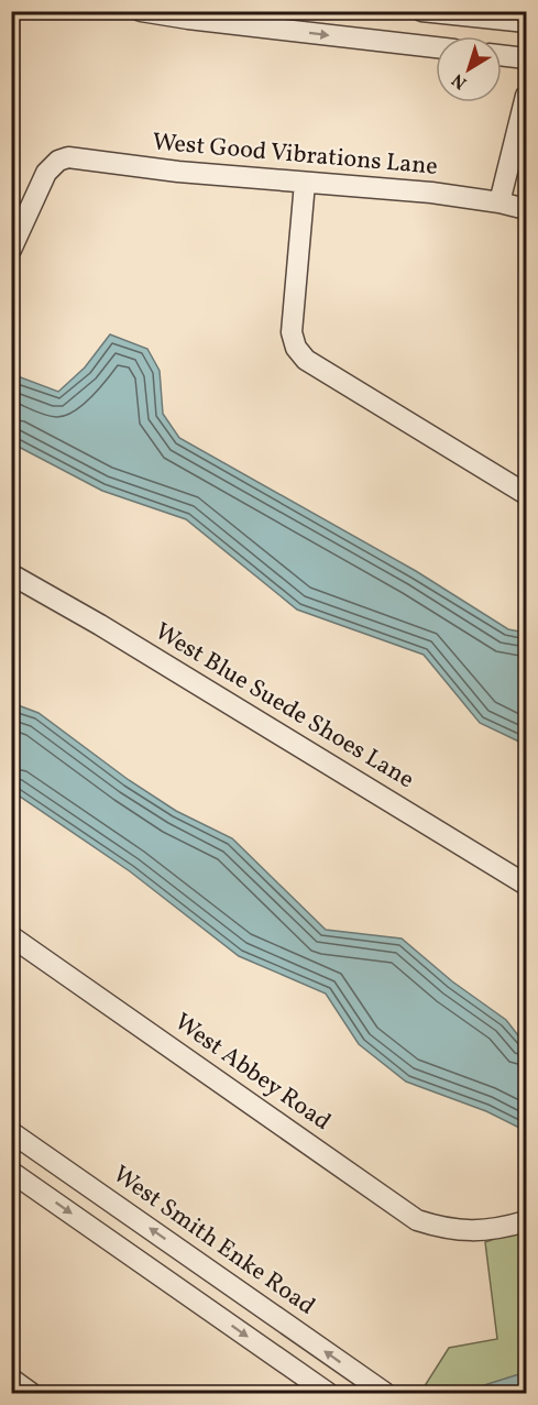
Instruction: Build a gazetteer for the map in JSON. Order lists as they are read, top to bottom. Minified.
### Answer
{"streets":{"street":["West Good Vibrations Lane","West Blue Suede Shoes Lane","West Abbey Road","West Smith Enke Road"]},"north":"bottom left"}
